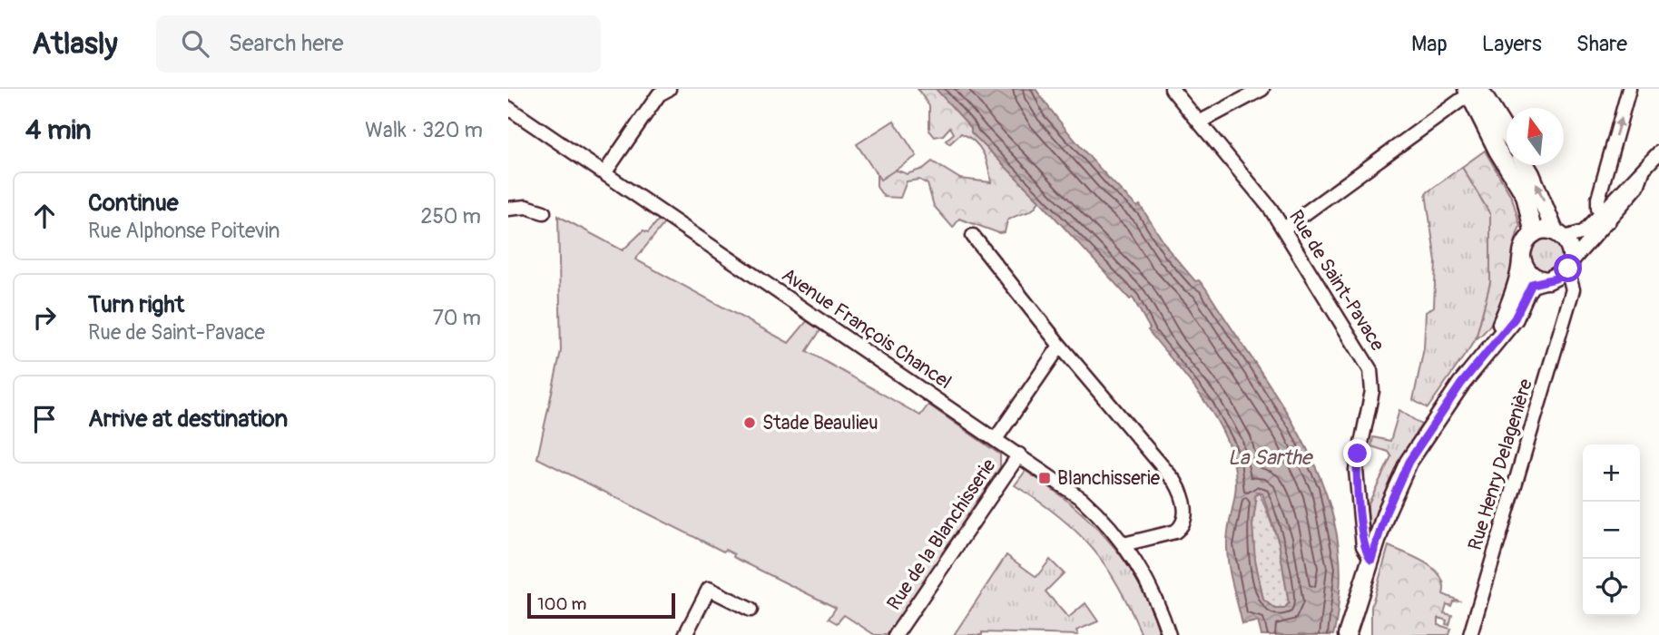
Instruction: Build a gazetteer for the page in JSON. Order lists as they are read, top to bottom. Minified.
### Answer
{"streets":{"street":["Rue de Saint-Pavace","Avenue François Chancel","Rue Henry Delagenière","Rue de la Blanchisserie"]},"crossings":[["Avenue François Chancel","Rue de la Blanchisserie"]],"water":["La Sarthe"],"places":{"other":["Stade Beaulieu"],"transit":["Blanchisserie"]},"scale_bar":"100 m","north":"top","page":{"header":"Atlasly","search":"Search here","nav":["Map","Layers","Share"],"heading":["4 min","Walk · 320 m"],"list":[["Continue","Rue Alphonse Poitevin","250 m"],["Turn right","Rue de Saint-Pavace","70 m"],"Arrive at destination"],"map_buttons":["+","−"],"scale":"100 m"}}
